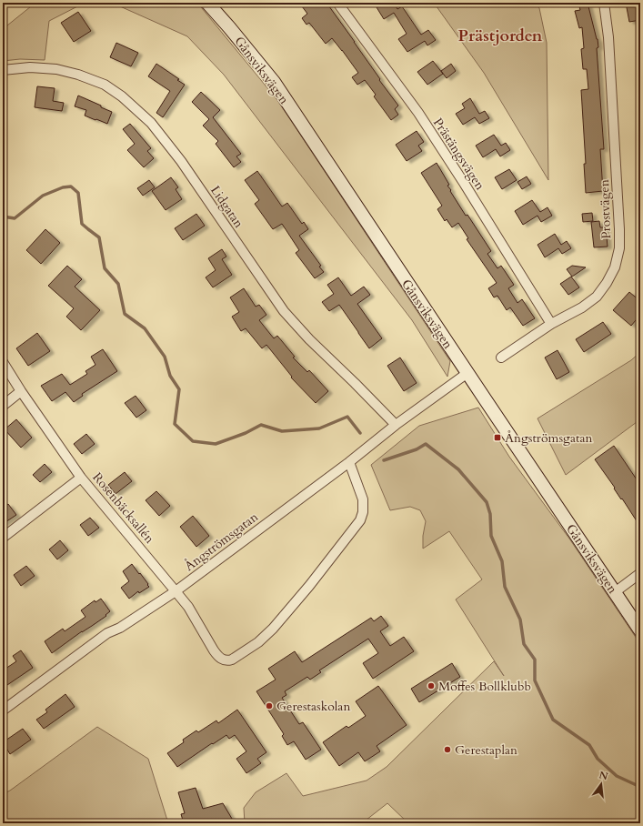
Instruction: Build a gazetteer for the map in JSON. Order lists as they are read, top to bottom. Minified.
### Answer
{"streets":{"main road":["Gånsviksvägen"],"street":["Prästängsvägen","Lidgatan","Prostvägen","Rosenbäcksallén","Ångströmsgatan"]},"crossings":[["Gånsviksvägen","Ångströmsgatan"],["Prästängsvägen","Prostvägen"],["Lidgatan","Ångströmsgatan"],["Rosenbäcksallén","Ångströmsgatan"]],"districts":["Prästjorden"],"places":{"transit":["Ångströmsgatan"],"other":["Moffes Bollklubb","Gerestaskolan","Gerestaplan"]},"north":"top"}
